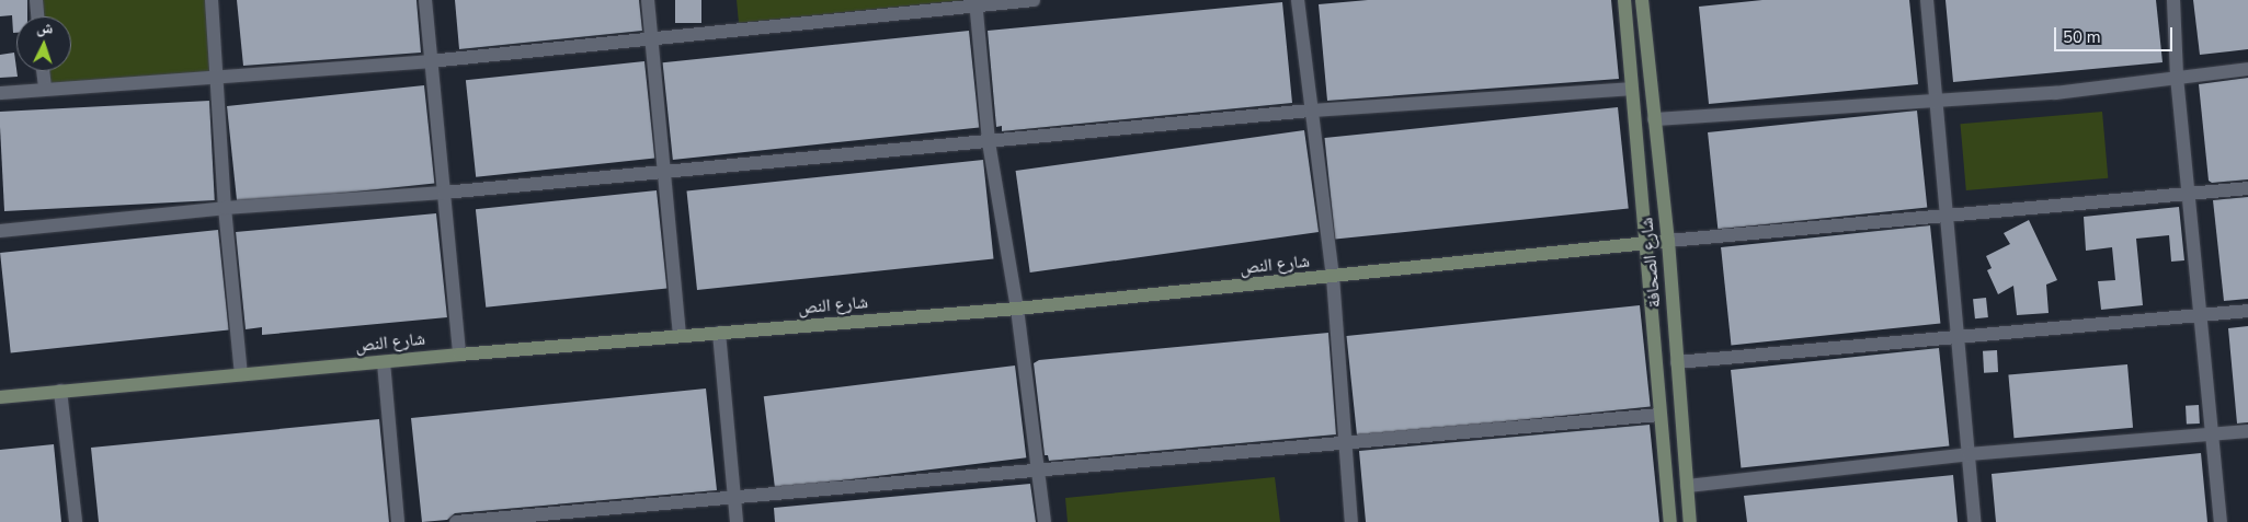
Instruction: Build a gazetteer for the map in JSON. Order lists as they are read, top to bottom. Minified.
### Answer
{"streets":{"street":["شارع الصحافة","شارع النص"]},"crossings":[["شارع الصحافة","شارع النص"]],"scale_bar":"50 m","north":"top"}
